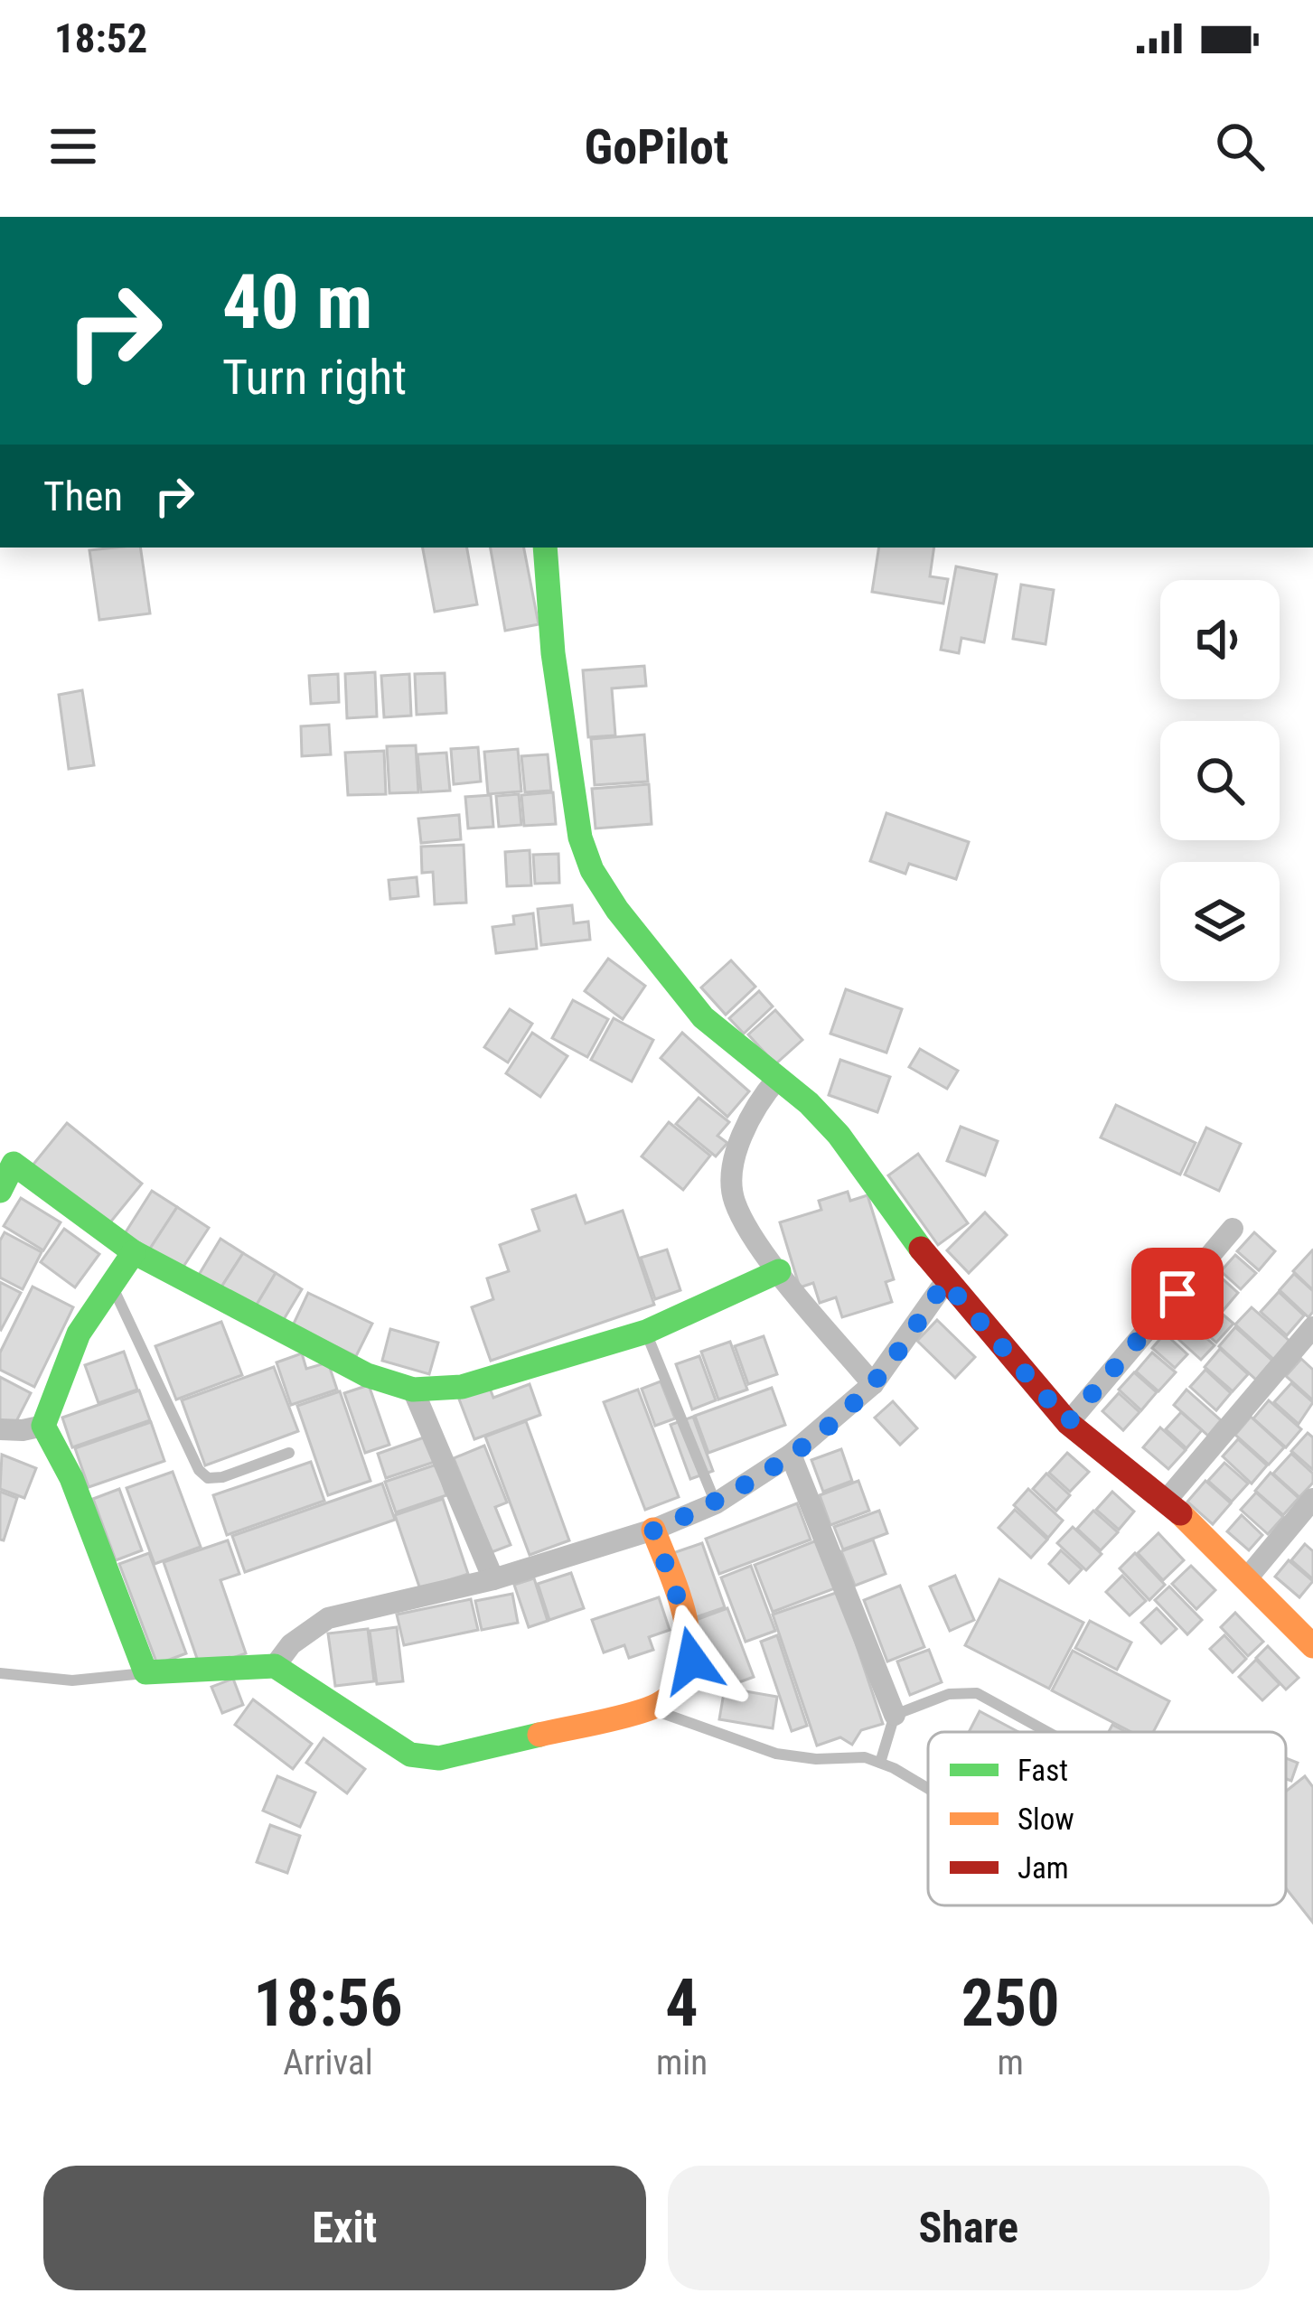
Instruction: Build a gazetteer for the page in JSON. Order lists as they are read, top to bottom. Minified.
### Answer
{"legend":["Fast","Slow","Jam"],"page":{"status":"18:52","header":"GoPilot","turn":["40 m","Turn right"],"then":"Then","eta":["18:56","Arrival","4","min","250","m"],"buttons":["Exit","Share"]}}
